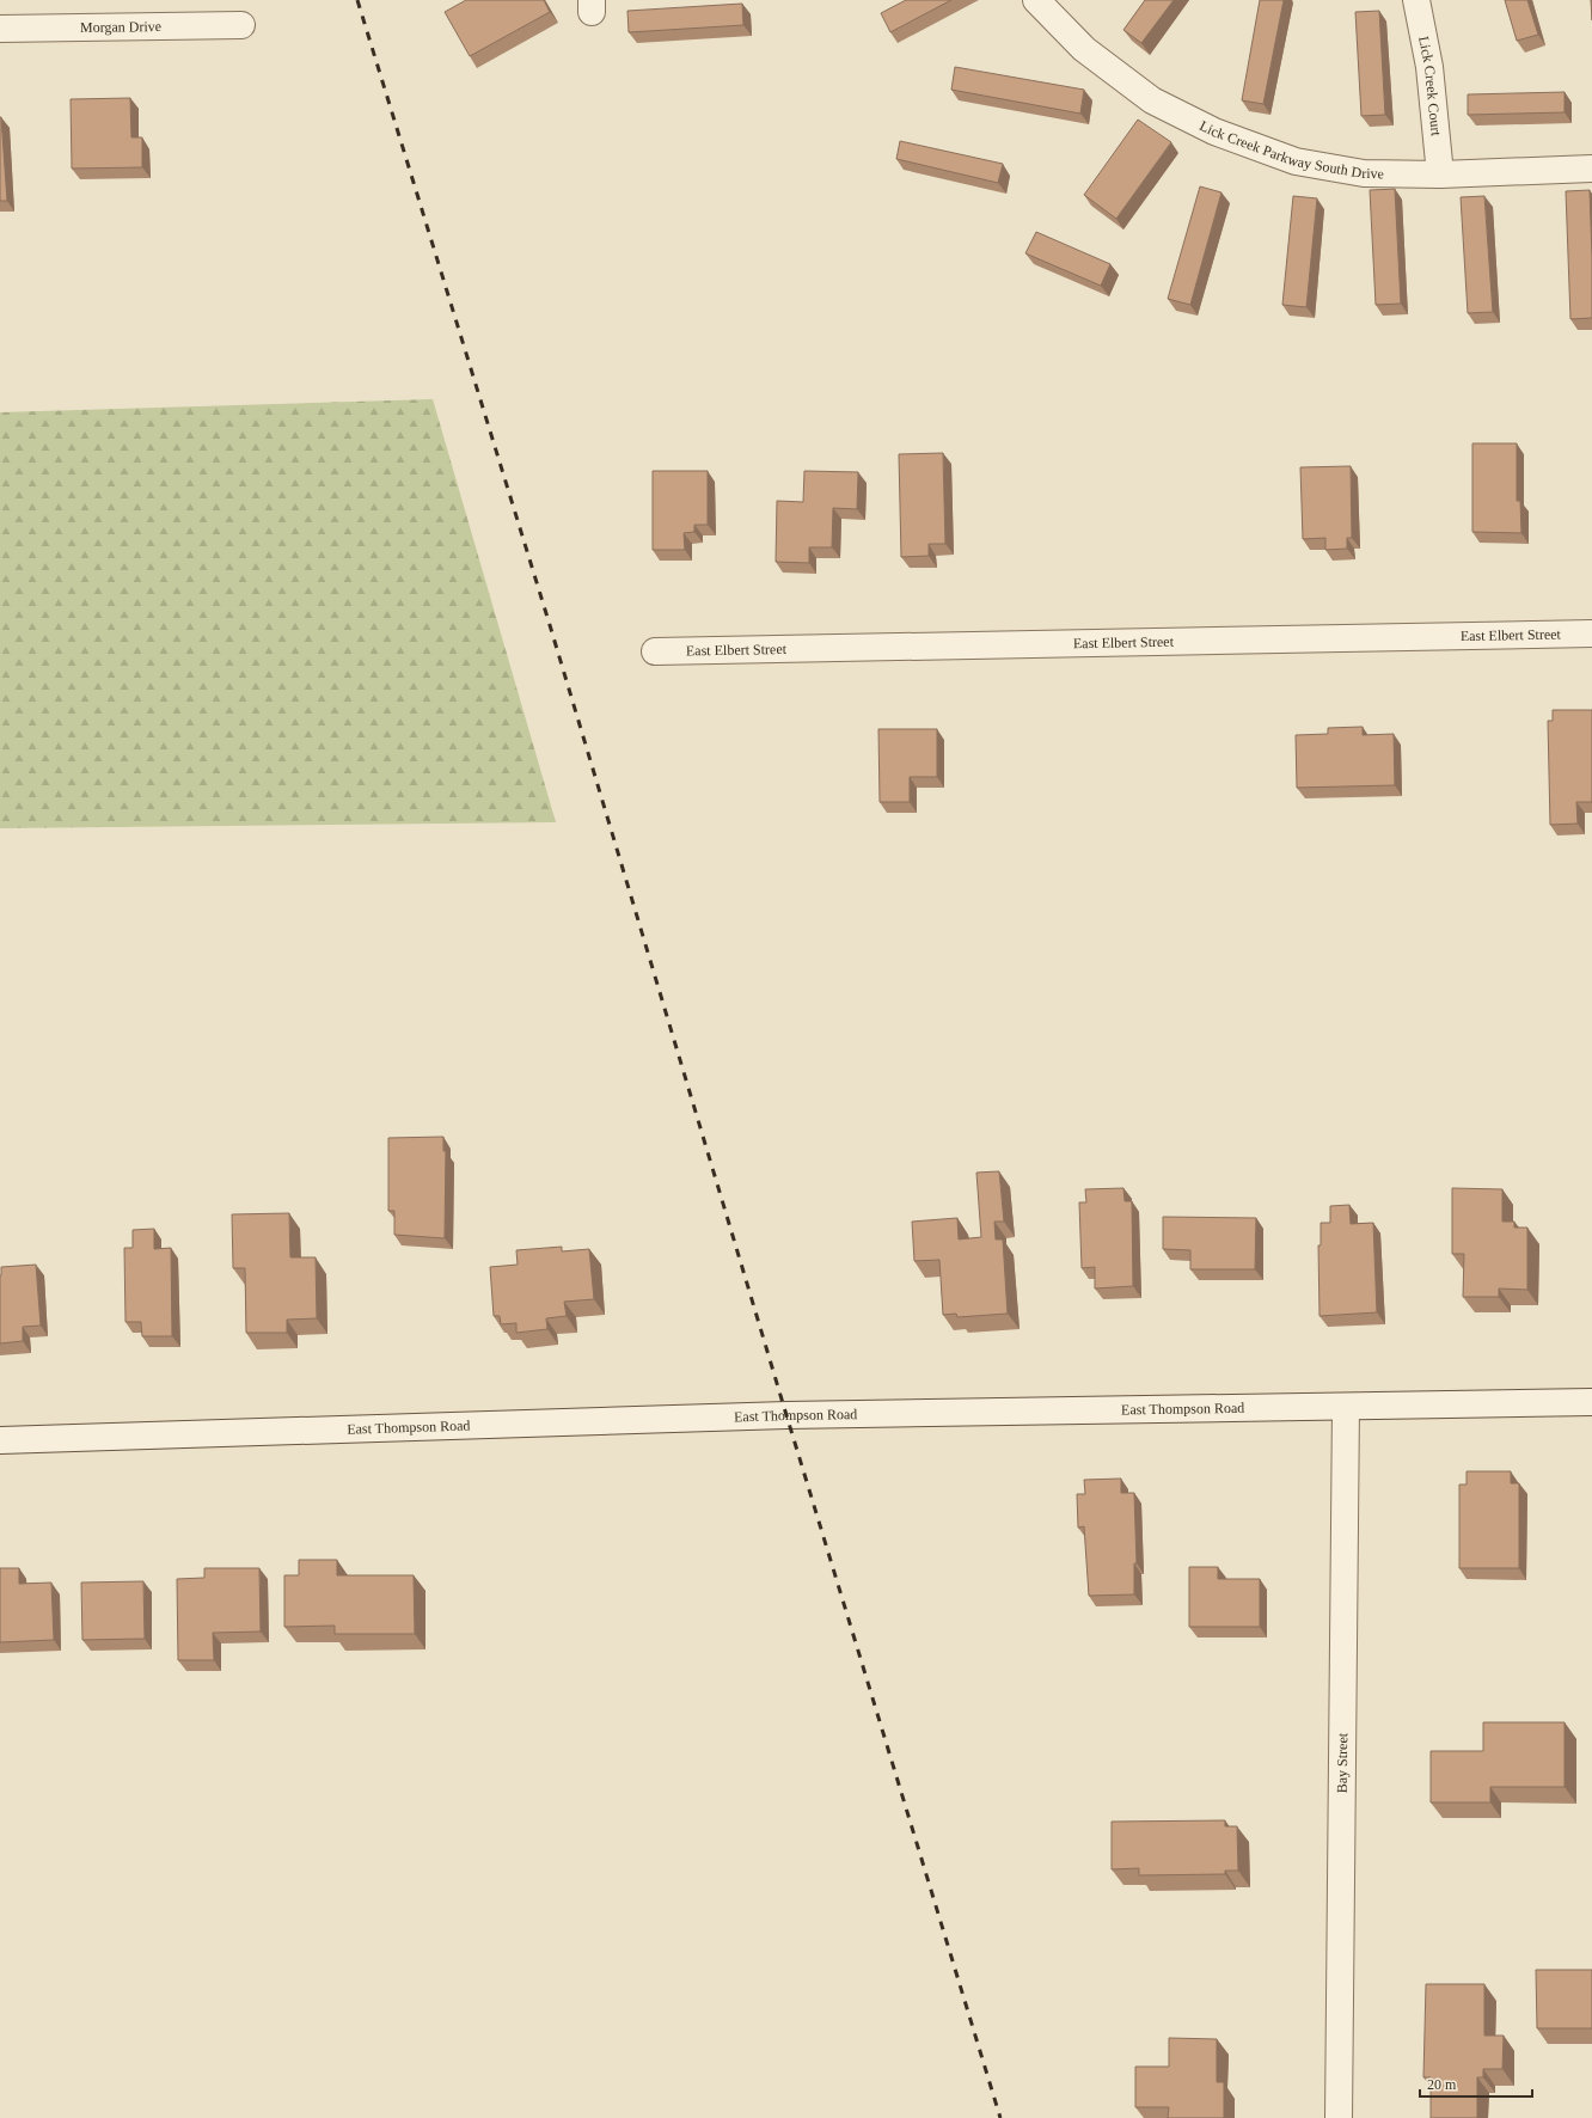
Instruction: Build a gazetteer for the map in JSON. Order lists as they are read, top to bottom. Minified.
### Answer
{"streets":{"street":["Morgan Drive","Lick Creek Court","Lick Creek Parkway South Drive","East Elbert Street","East Thompson Road","Bay Street"]},"crossings":[["Lick Creek Court","Lick Creek Parkway South Drive"],["East Thompson Road","Bay Street"]],"scale_bar":"20 m"}
